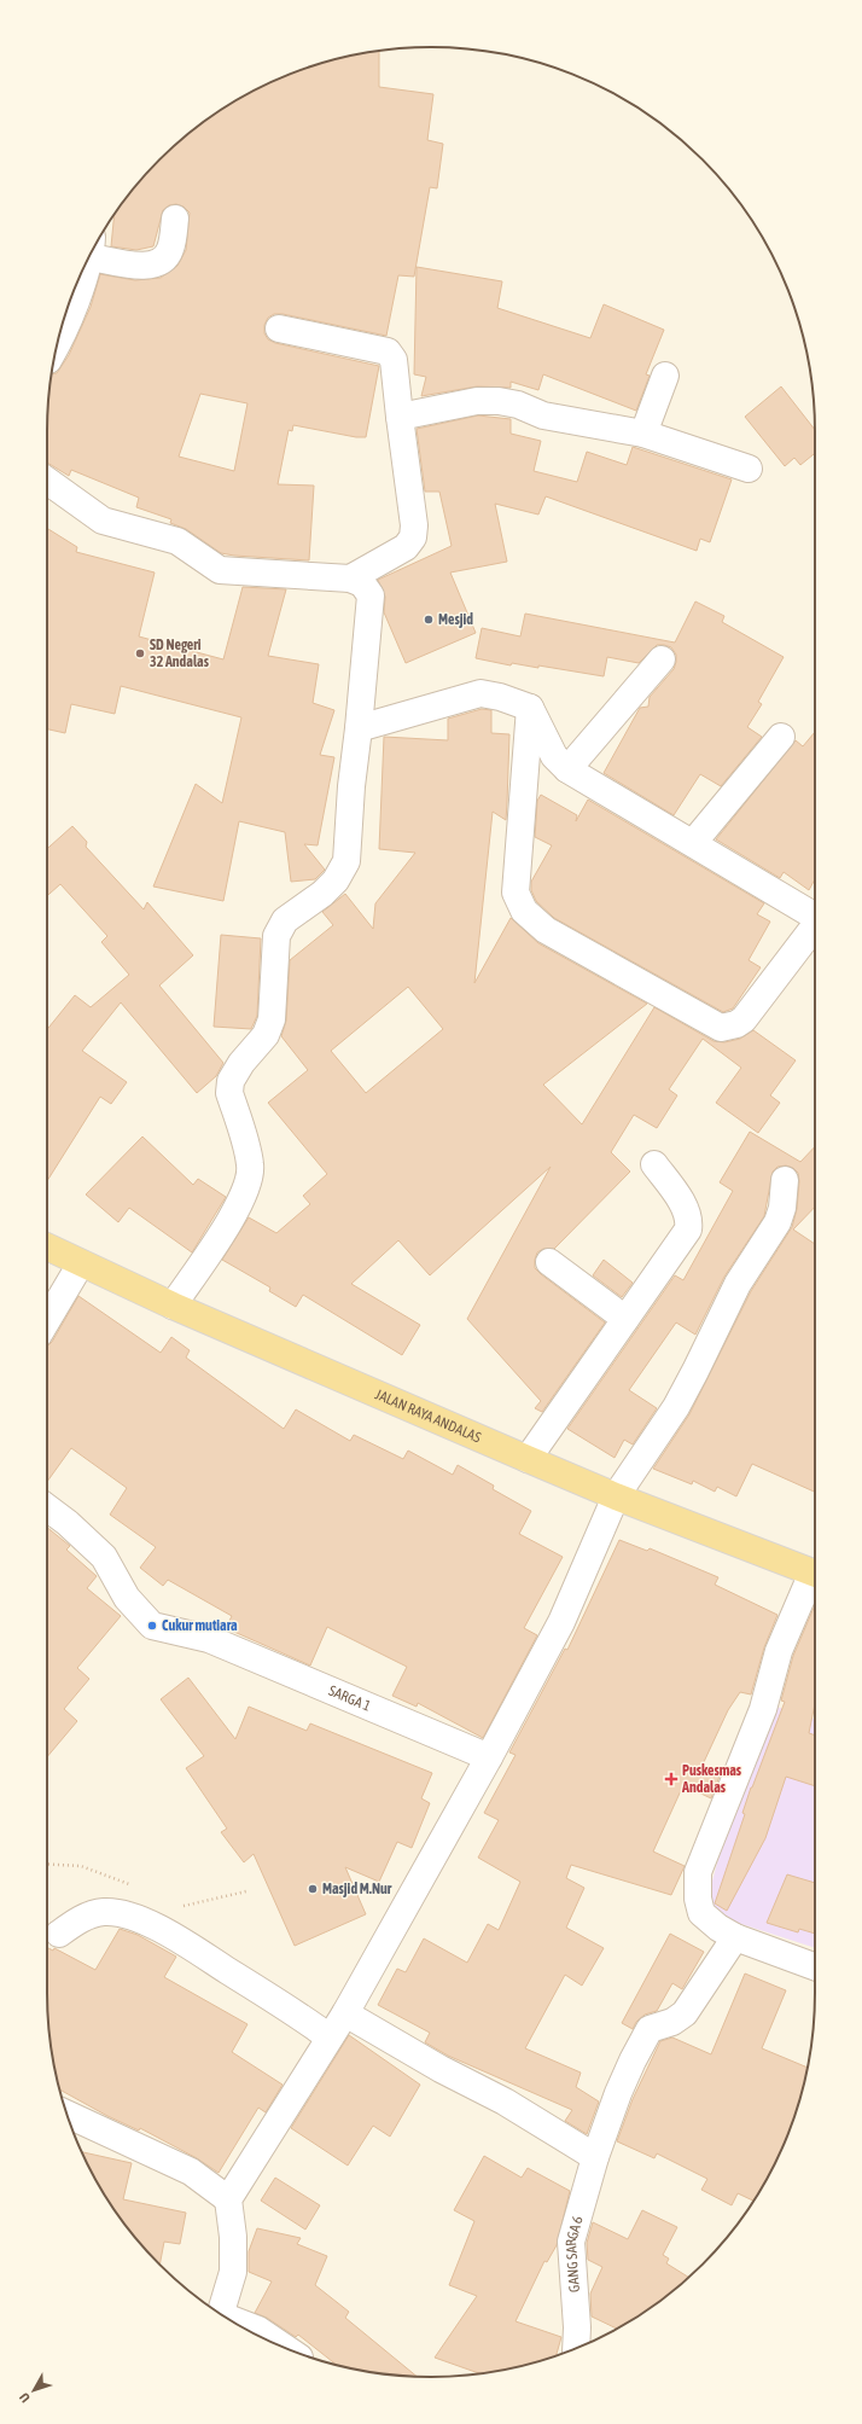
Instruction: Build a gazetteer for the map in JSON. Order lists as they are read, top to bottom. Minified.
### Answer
{"streets":{"main road":["JALAN RAYA ANDALAS"],"street":["SARGA 1","GANG SARGA 6"]},"places":{"other":["Mesjid","SD Negeri 32 Andalas","Cukur mutiara","Masjid M.Nur"],"health":["Puskesmas Andalas"]},"north":"bottom left"}
